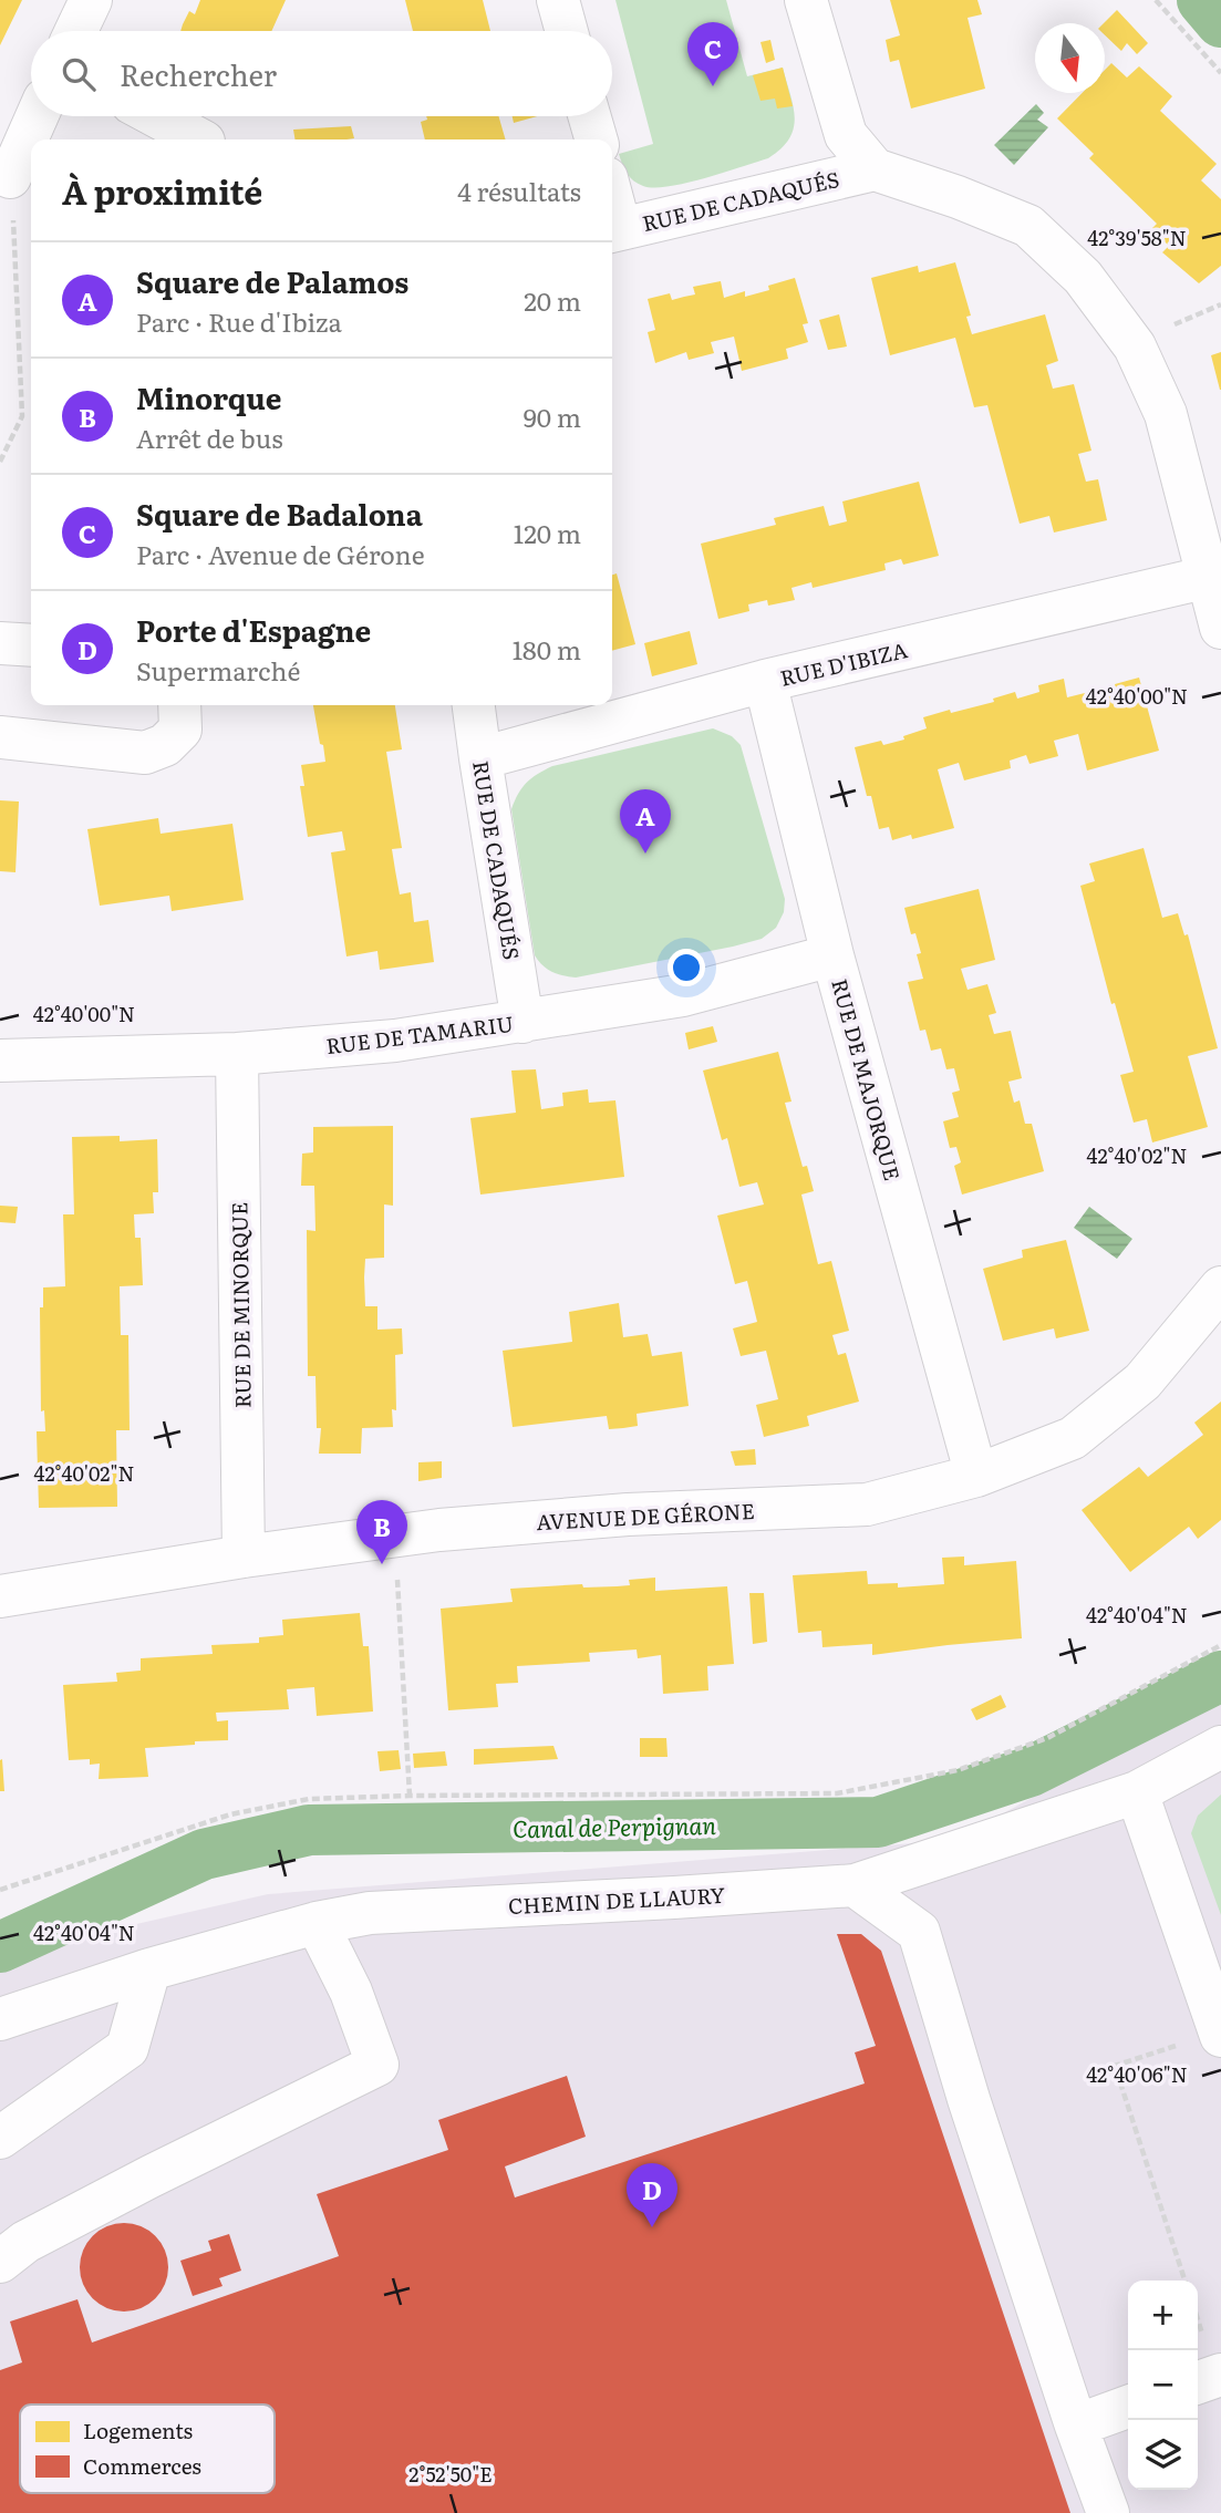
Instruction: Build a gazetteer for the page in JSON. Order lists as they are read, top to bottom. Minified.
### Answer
{"streets":{"street":["RUE DE CADAQUÉS","RUE D'IBIZA","RUE DE TAMARIU","RUE DE MAJORQUE","RUE DE MINORQUE","AVENUE DE GÉRONE","CHEMIN DE LLAURY"]},"crossings":[["RUE DE CADAQUÉS","RUE D'IBIZA"],["RUE DE CADAQUÉS","RUE DE TAMARIU"],["RUE D'IBIZA","RUE DE MAJORQUE"],["RUE DE TAMARIU","RUE DE MAJORQUE"],["RUE DE TAMARIU","RUE DE MINORQUE"],["RUE DE MAJORQUE","AVENUE DE GÉRONE"],["RUE DE MINORQUE","AVENUE DE GÉRONE"]],"water":["Canal de Perpignan"],"legend":["Logements","Commerces"],"north":"bottom","page":{"pins":["C","A","B","D"],"search":"Rechercher","heading":["À proximité","4 résultats"],"list":[{"mark":"A","name":"Square de Palamos","note":"Parc · Rue d'Ibiza","value":"20 m"},{"mark":"B","name":"Minorque","note":"Arrêt de bus","value":"90 m"},{"mark":"C","name":"Square de Badalona","note":"Parc · Avenue de Gérone","value":"120 m"},{"mark":"D","name":"Porte d'Espagne","note":"Supermarché","value":"180 m"}],"map_buttons":["+","−"]},"coordinates":["42°39'58\"N","42°40'00\"N","42°40'02\"N","42°40'04\"N","42°40'06\"N","2°52'50\"E"]}
